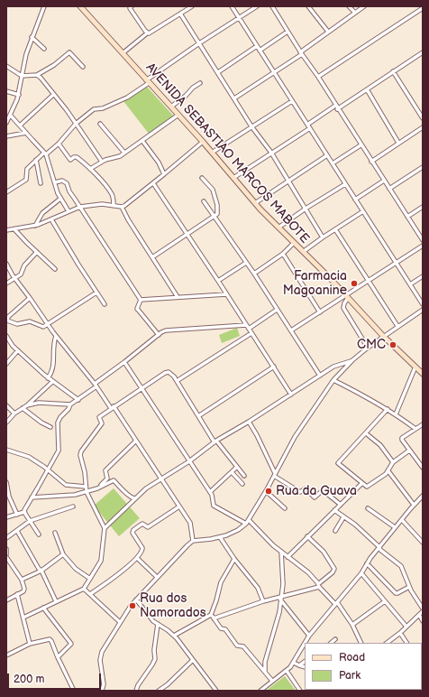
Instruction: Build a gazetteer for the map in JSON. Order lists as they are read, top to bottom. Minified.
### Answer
{"streets":{"main road":["AVENIDA SEBASTIAO MARCOS MABOTE"]},"places":["Farmacia Magoanine","CMC","Rua da Guava","Rua dos Namorados"],"legend":["Road","Park"],"scale_bar":"200 m"}
